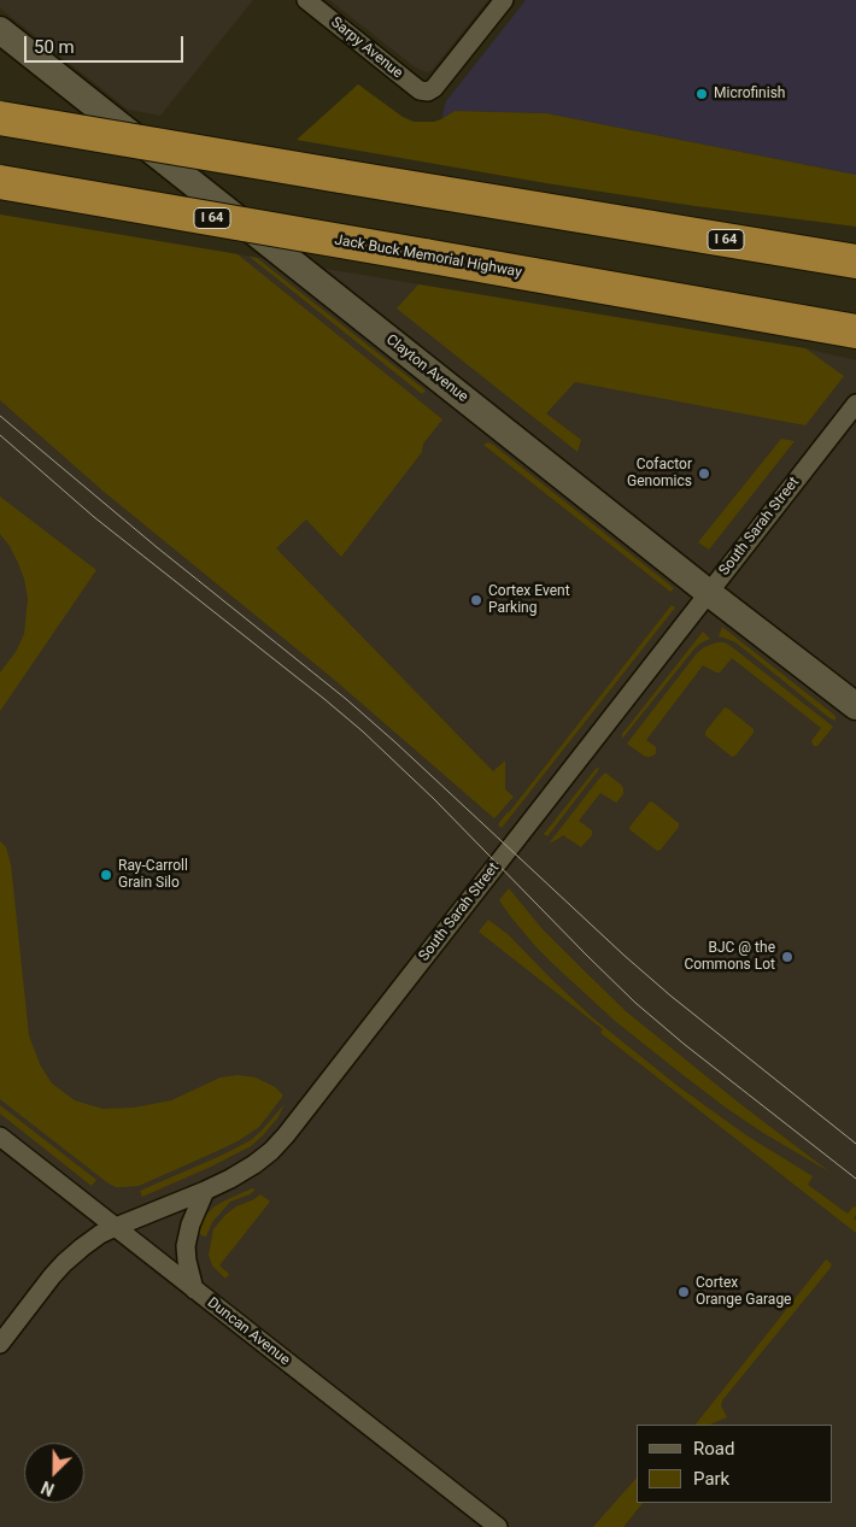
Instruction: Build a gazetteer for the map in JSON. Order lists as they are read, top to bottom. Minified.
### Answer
{"streets":{"highway":["I 64","Jack Buck Memorial Highway"],"street":["Sarpy Avenue","Clayton Avenue","South Sarah Street","Duncan Avenue"]},"crossings":[["Clayton Avenue","South Sarah Street"],["South Sarah Street","Duncan Avenue"]],"places":["Microfinish","Cofactor Genomics","Cortex Event Parking","Ray-Carroll Grain Silo","BJC @ the Commons Lot","Cortex Orange Garage"],"legend":["Road","Park"],"scale_bar":"50 m","north":"bottom left"}
